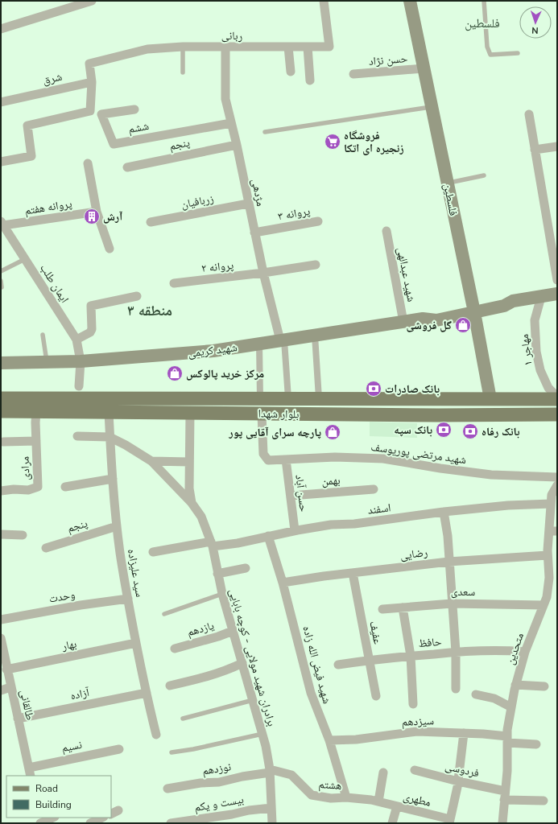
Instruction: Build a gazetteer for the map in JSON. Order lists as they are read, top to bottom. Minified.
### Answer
{"streets":{"main road":["فلسطین","شهید کریمی","بلوار شهدا"],"street":["ربانی","حسن نژاد","شرق","ششم","پنجم","مژدهی","زربافیان","پروانه هفتم","پروانه ۳","پروانه ۲","شهید عبدالهی","ایمان طلب","مهاجر ۱","شهید مرتضی پوریوسف","مرادی","بهمن","حسن آباد","اسفند","رضایی","سید علیزاده","سعدی","وحدت","یازدهم","عفیف","حافظ","بهار","متحدین","برادران شهید مولایی - کوچه بابایی","شهید فیض الله زاده","آزاده","طالقانی","سیزدهم","نسیم","نوزدهم","فردوسی","هشتم","مطهری","بیست و یکم"]},"crossings":[["ربانی","شرق"],["ربانی","مژدهی"],["حسن نژاد","فلسطین"],["ششم","مژدهی"],["پنجم","مژدهی"],["پنجم","سید علیزاده"],["مژدهی","زربافیان"],["مژدهی","پروانه ۳"],["مژدهی","پروانه ۲"],["مژدهی","شهید کریمی"],["فلسطین","شهید کریمی"],["فلسطین","بلوار شهدا"],["پروانه هفتم","ایمان طلب"],["شهید عبدالهی","شهید کریمی"],["ایمان طلب","شهید کریمی"],["شهید کریمی","مهاجر ۱"],["مهاجر ۱","بلوار شهدا"],["بلوار شهدا","شهید مرتضی پوریوسف"],["بلوار شهدا","مرادی"],["بلوار شهدا","سید علیزاده"],["شهید مرتضی پوریوسف","حسن آباد"],["بهمن","حسن آباد"],["حسن آباد","اسفند"],["اسفند","متحدین"],["اسفند","برادران شهید مولایی - کوچه بابایی"],["اسفند","شهید فیض الله زاده"],["رضایی","عفیف"],["رضایی","متحدین"],["رضایی","شهید فیض الله زاده"],["سید علیزاده","وحدت"],["سید علیزاده","بهار"],["سید علیزاده","برادران شهید مولایی - کوچه بابایی"],["سید علیزاده","آزاده"],["سعدی","متحدین"],["یازدهم","برادران شهید مولایی - کوچه بابایی"],["عفیف","حافظ"],["حافظ","متحدین"],["بهار","طالقانی"],["متحدین","سیزدهم"],["متحدین","فردوسی"],["برادران شهید مولایی - کوچه بابایی","نوزدهم"],["برادران شهید مولایی - کوچه بابایی","هشتم"],["برادران شهید مولایی - کوچه بابایی","بیست و یکم"],["شهید فیض الله زاده","سیزدهم"],["شهید فیض الله زاده","هشتم"],["آزاده","طالقانی"],["طالقانی","نسیم"],["نوزدهم","هشتم"],["هشتم","مطهری"]],"districts":["فلسطین","منطقه ۳"],"places":{"supermarket":["فروشگاه زنجیره ای اتکا"],"building":["آرش"],"shop":["گل فروشی","مركز خريد پالوكس","پارچه سرای آقایی پور"],"bank":["بانک صادرات","بانک سپه","بانک رفاه"]},"legend":["Road","Building"],"north":"bottom"}
